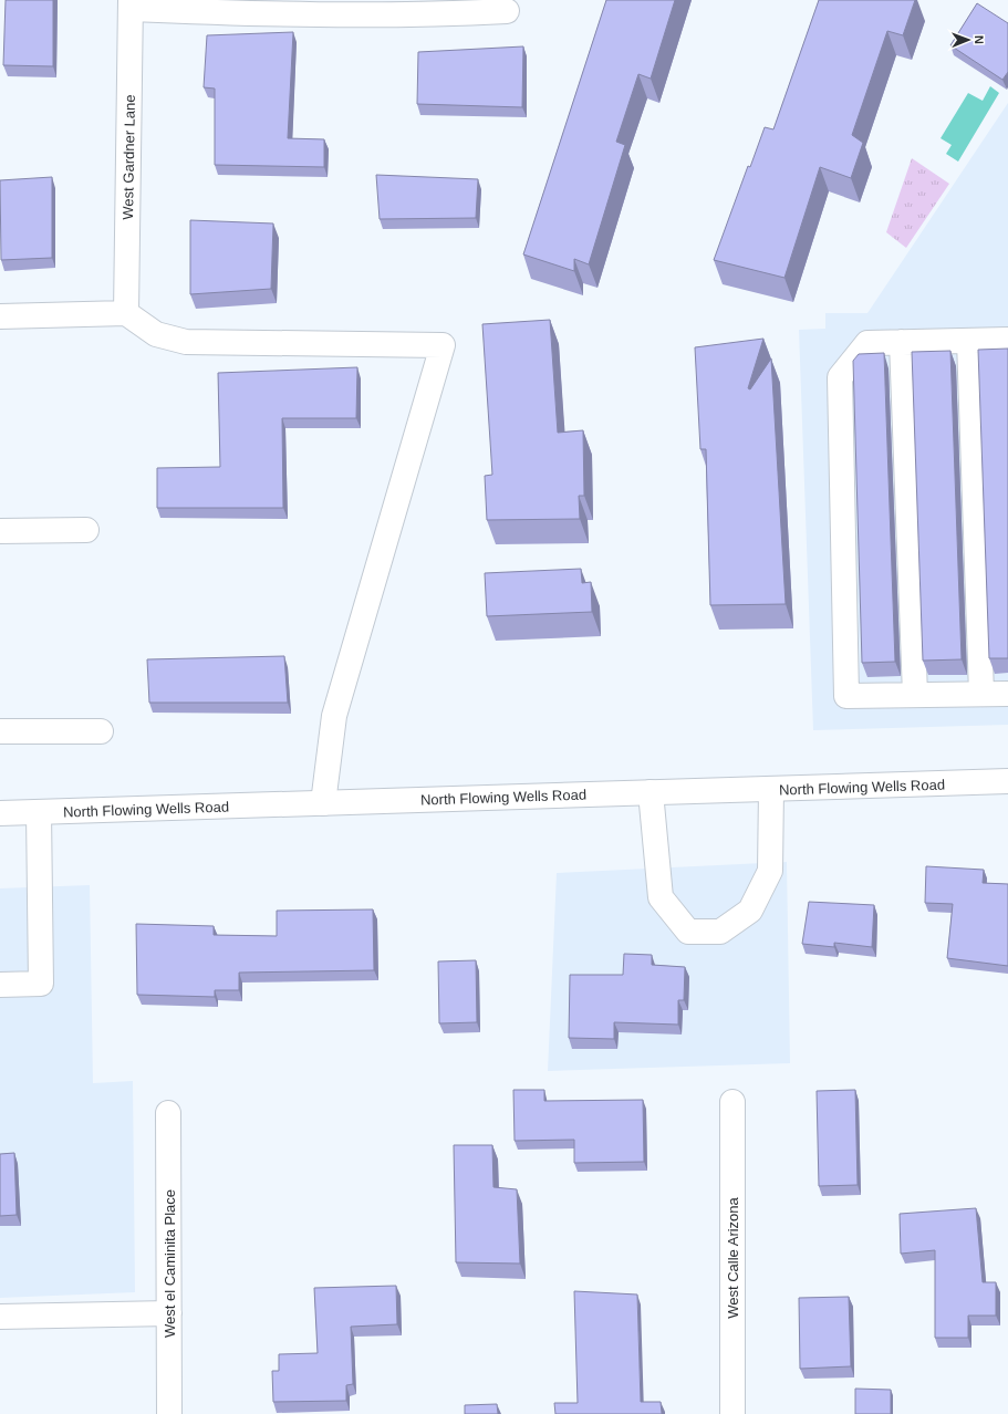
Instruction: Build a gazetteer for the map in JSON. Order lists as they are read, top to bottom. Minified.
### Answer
{"streets":{"street":["West Gardner Lane","North Flowing Wells Road","West Calle Arizona","West el Caminita Place"]},"north":"right"}
